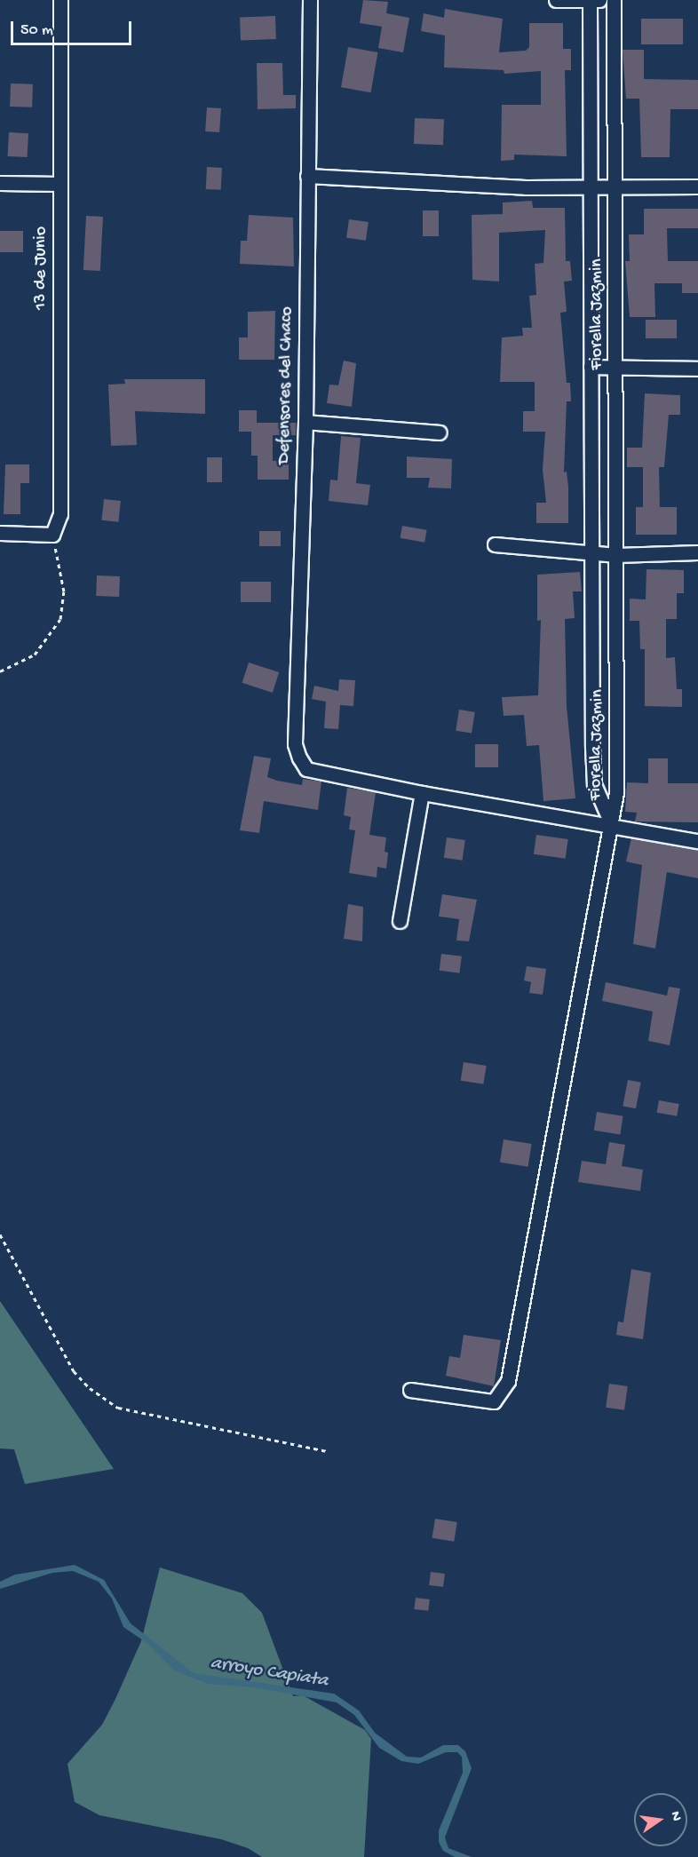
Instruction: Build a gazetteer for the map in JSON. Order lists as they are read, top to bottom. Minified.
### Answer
{"streets":{"street":["13 de Junio","Fiorella Jazmin","Defensores del Chaco"]},"water":["arroyo Capiata"],"scale_bar":"50 m","north":"right"}
